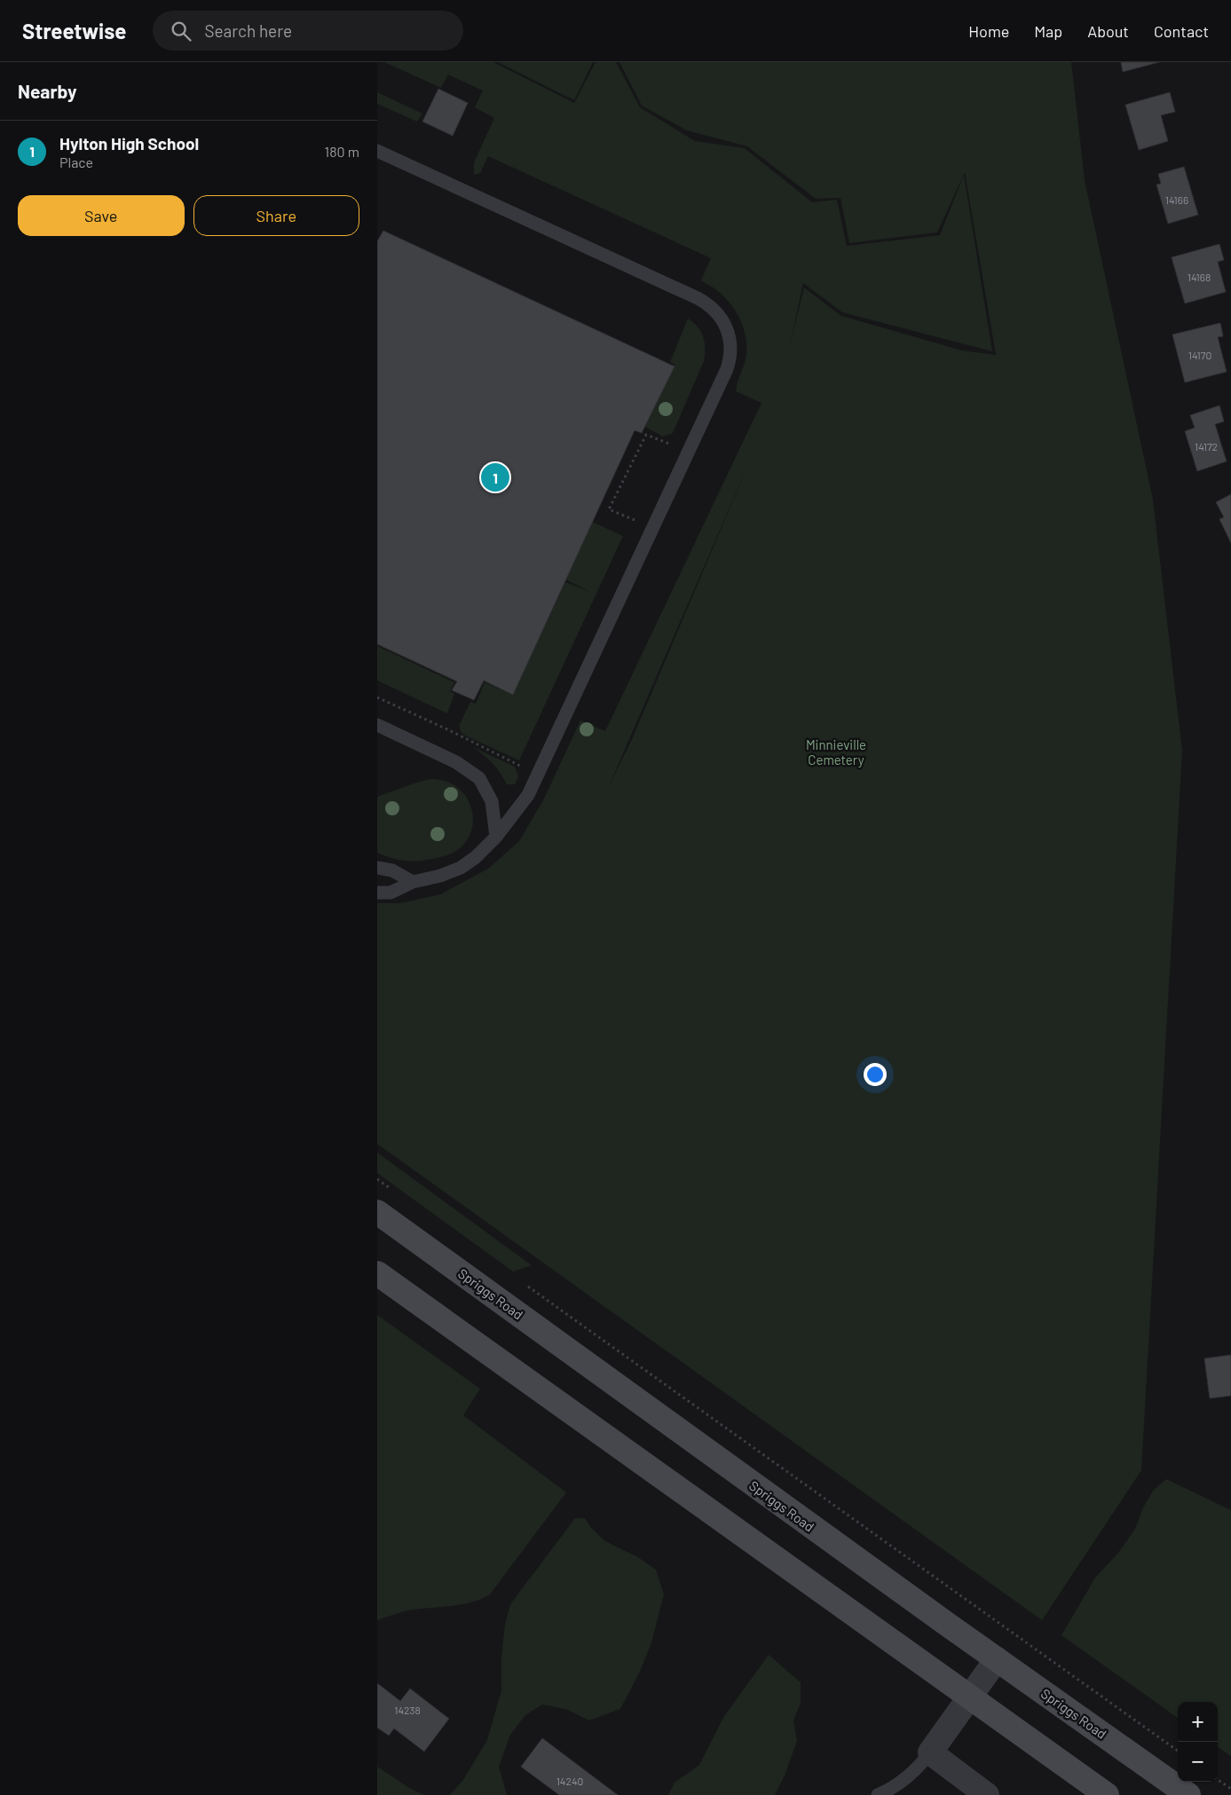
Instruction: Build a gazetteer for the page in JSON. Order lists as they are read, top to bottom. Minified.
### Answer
{"streets":{"main road":["Spriggs Road"]},"parks":["Minnieville Cemetery"],"house_numbers":["14166","14168","14170","14172","14238","14240"],"page":{"header":"Streetwise","search":"Search here","nav":["Home","Map","About","Contact"],"heading":"Nearby","list":[{"mark":"1","name":"Hylton High School","note":"Place","value":"180 m"}],"buttons":["Save","Share"],"pins":"1","map_buttons":["+","−"]}}
